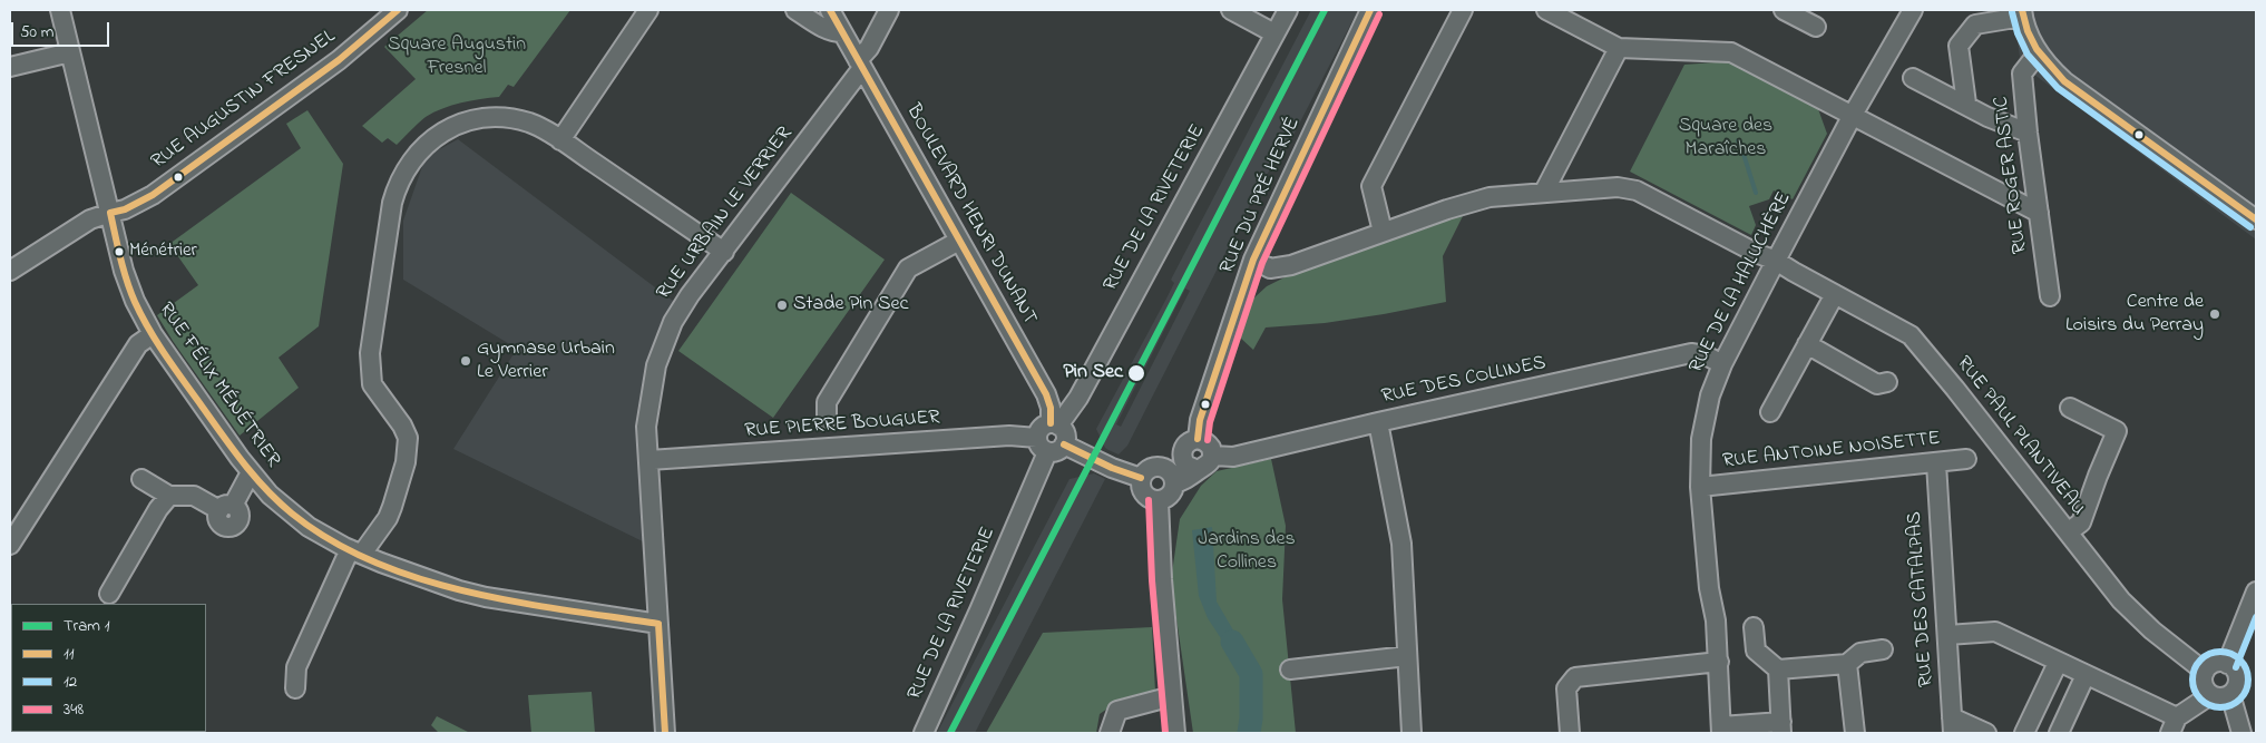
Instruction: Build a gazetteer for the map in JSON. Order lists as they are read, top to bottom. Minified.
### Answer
{"streets":{"street":["RUE AUGUSTIN FRESNEL","RUE ROGER ASTIC","RUE DU PRÉ HERVÉ","RUE DE LA RIVETERIE","RUE URBAIN LE VERRIER","BOULEVARD HENRI DUNANT","RUE DE LA HALUCHÈRE","RUE DES COLLINES","RUE FÉLIX MÉNÉTRIER","RUE PIERRE BOUGUER","RUE PAUL PLANTIVEAU","RUE ANTOINE NOISETTE","RUE DES CATALPAS"]},"crossings":[["RUE AUGUSTIN FRESNEL","RUE FÉLIX MÉNÉTRIER"],["RUE DU PRÉ HERVÉ","RUE DES COLLINES"],["RUE DU PRÉ HERVÉ","RUE PAUL PLANTIVEAU"],["RUE DE LA RIVETERIE","BOULEVARD HENRI DUNANT"],["RUE DE LA RIVETERIE","RUE PIERRE BOUGUER"],["RUE URBAIN LE VERRIER","BOULEVARD HENRI DUNANT"],["RUE URBAIN LE VERRIER","RUE FÉLIX MÉNÉTRIER"],["RUE URBAIN LE VERRIER","RUE PIERRE BOUGUER"],["BOULEVARD HENRI DUNANT","RUE PIERRE BOUGUER"],["RUE DE LA HALUCHÈRE","RUE DES COLLINES"],["RUE DE LA HALUCHÈRE","RUE PAUL PLANTIVEAU"],["RUE DE LA HALUCHÈRE","RUE ANTOINE NOISETTE"],["RUE ANTOINE NOISETTE","RUE DES CATALPAS"]],"parks":["Square Augustin Fresnel","Square des Maraîches","Jardins des Collines"],"places":["Ménétrier","Stade Pin Sec","Centre de Loisirs du Perray","Gymnase Urbain Le Verrier","Pin Sec"],"lines":["tram line 1","transit line 11","transit line 12","transit line 348"],"legend":["Tram 1","11","12","348"],"scale_bar":"50 m"}
